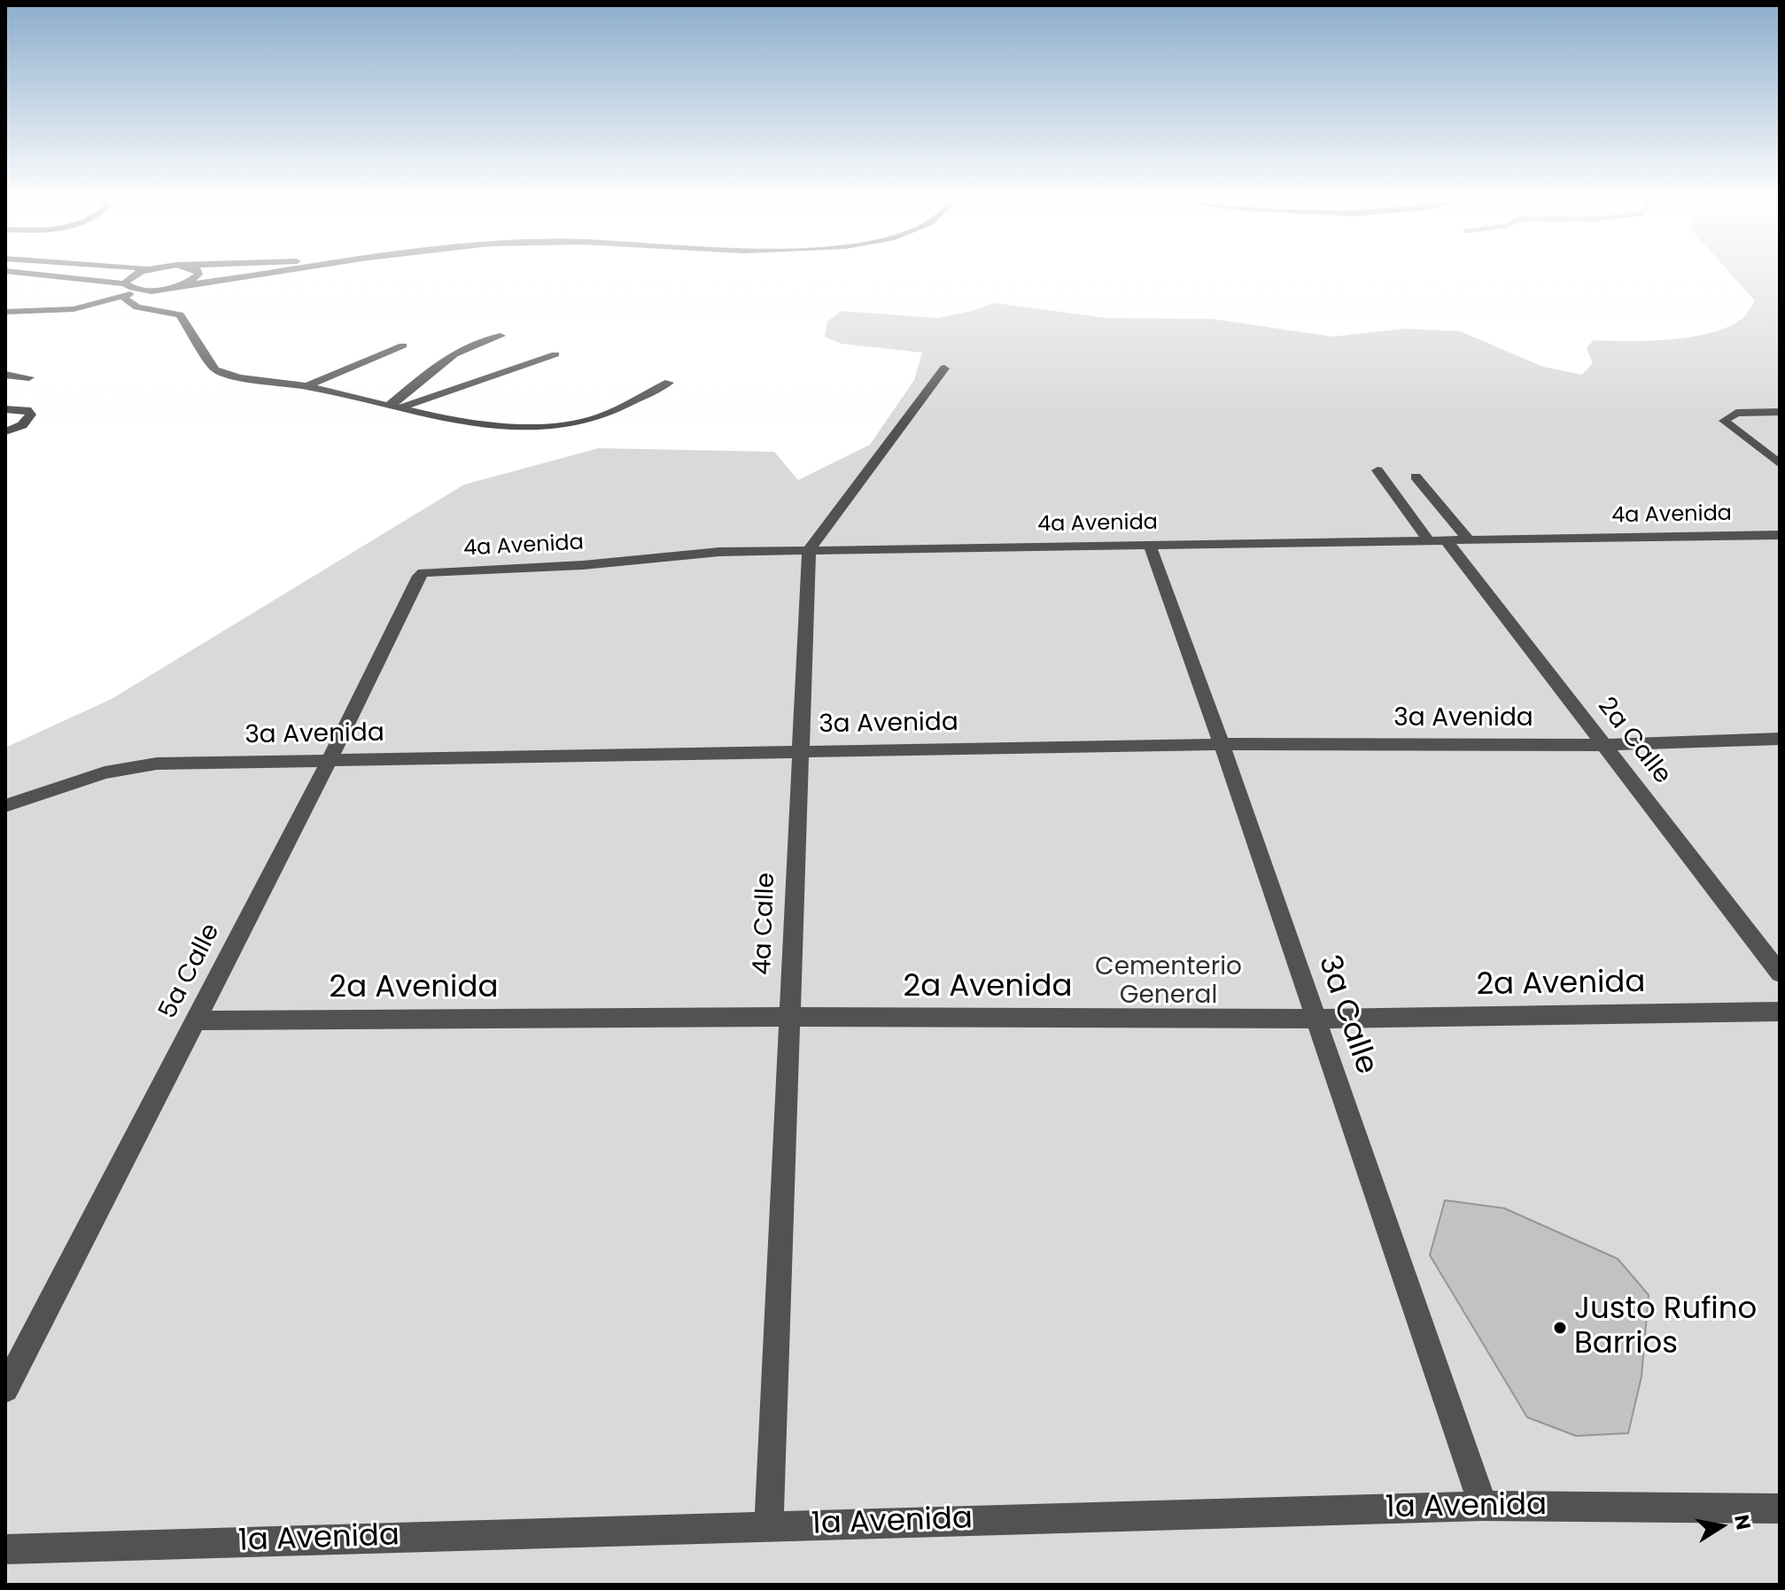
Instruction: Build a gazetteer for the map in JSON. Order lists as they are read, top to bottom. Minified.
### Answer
{"streets":{"lane":["4a Avenida","3a Avenida","2a Calle","4a Calle","5a Calle","2a Avenida","3a Calle","1a Avenida"]},"crossings":[["4a Avenida","2a Calle"],["4a Avenida","4a Calle"],["4a Avenida","5a Calle"],["4a Avenida","3a Calle"],["3a Avenida","2a Calle"],["3a Avenida","4a Calle"],["3a Avenida","5a Calle"],["3a Avenida","3a Calle"],["4a Calle","2a Avenida"],["4a Calle","1a Avenida"],["5a Calle","2a Avenida"],["2a Avenida","3a Calle"],["3a Calle","1a Avenida"]],"parks":["Cementerio General"],"places":["Justo Rufino Barrios"],"north":"right"}
